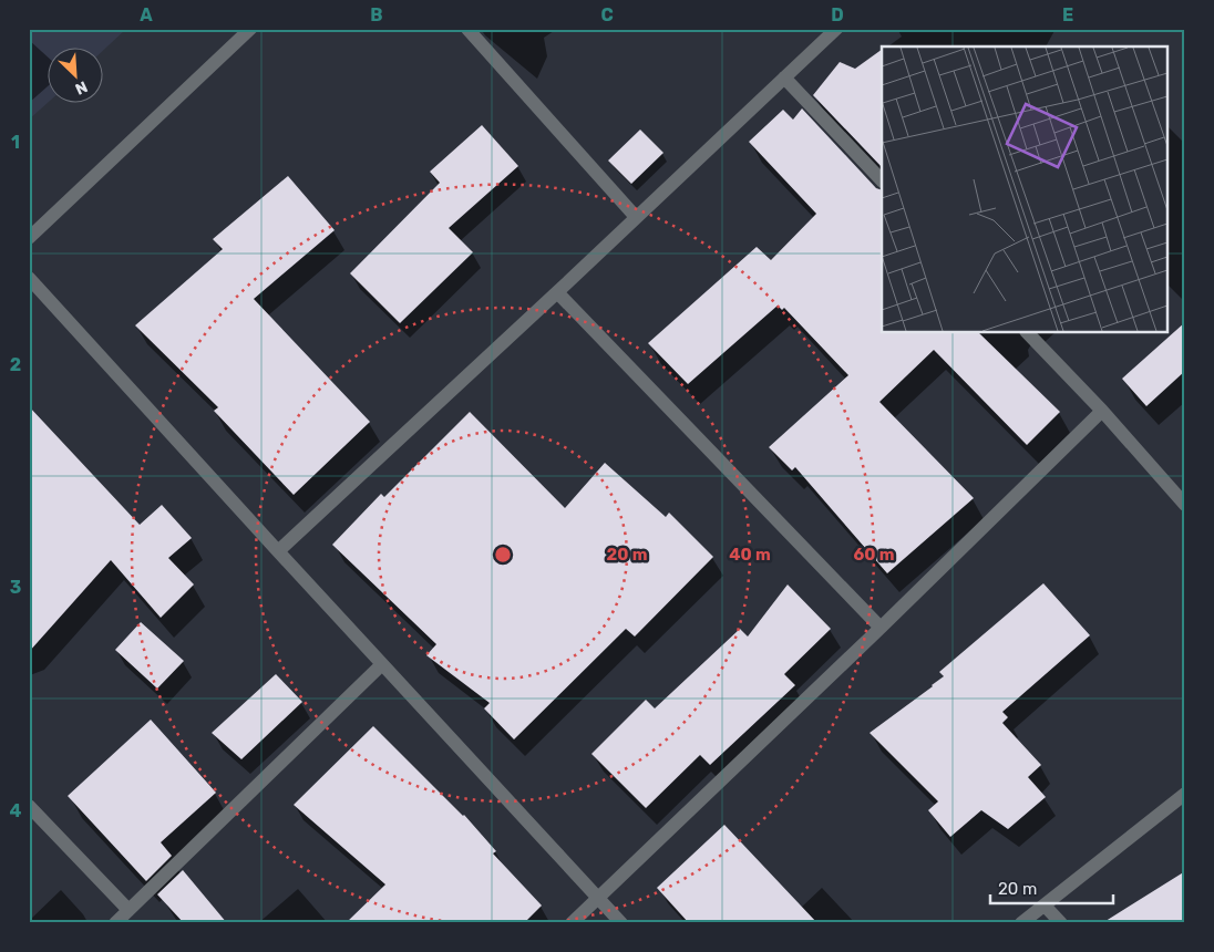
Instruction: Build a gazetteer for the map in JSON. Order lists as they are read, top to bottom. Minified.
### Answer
{"scale_bar":"20 m","north":"bottom right","grid":{"columns":["A","B","C","D","E"],"rows":["1","2","3","4"]},"rings":["20 m","40 m","60 m"]}
